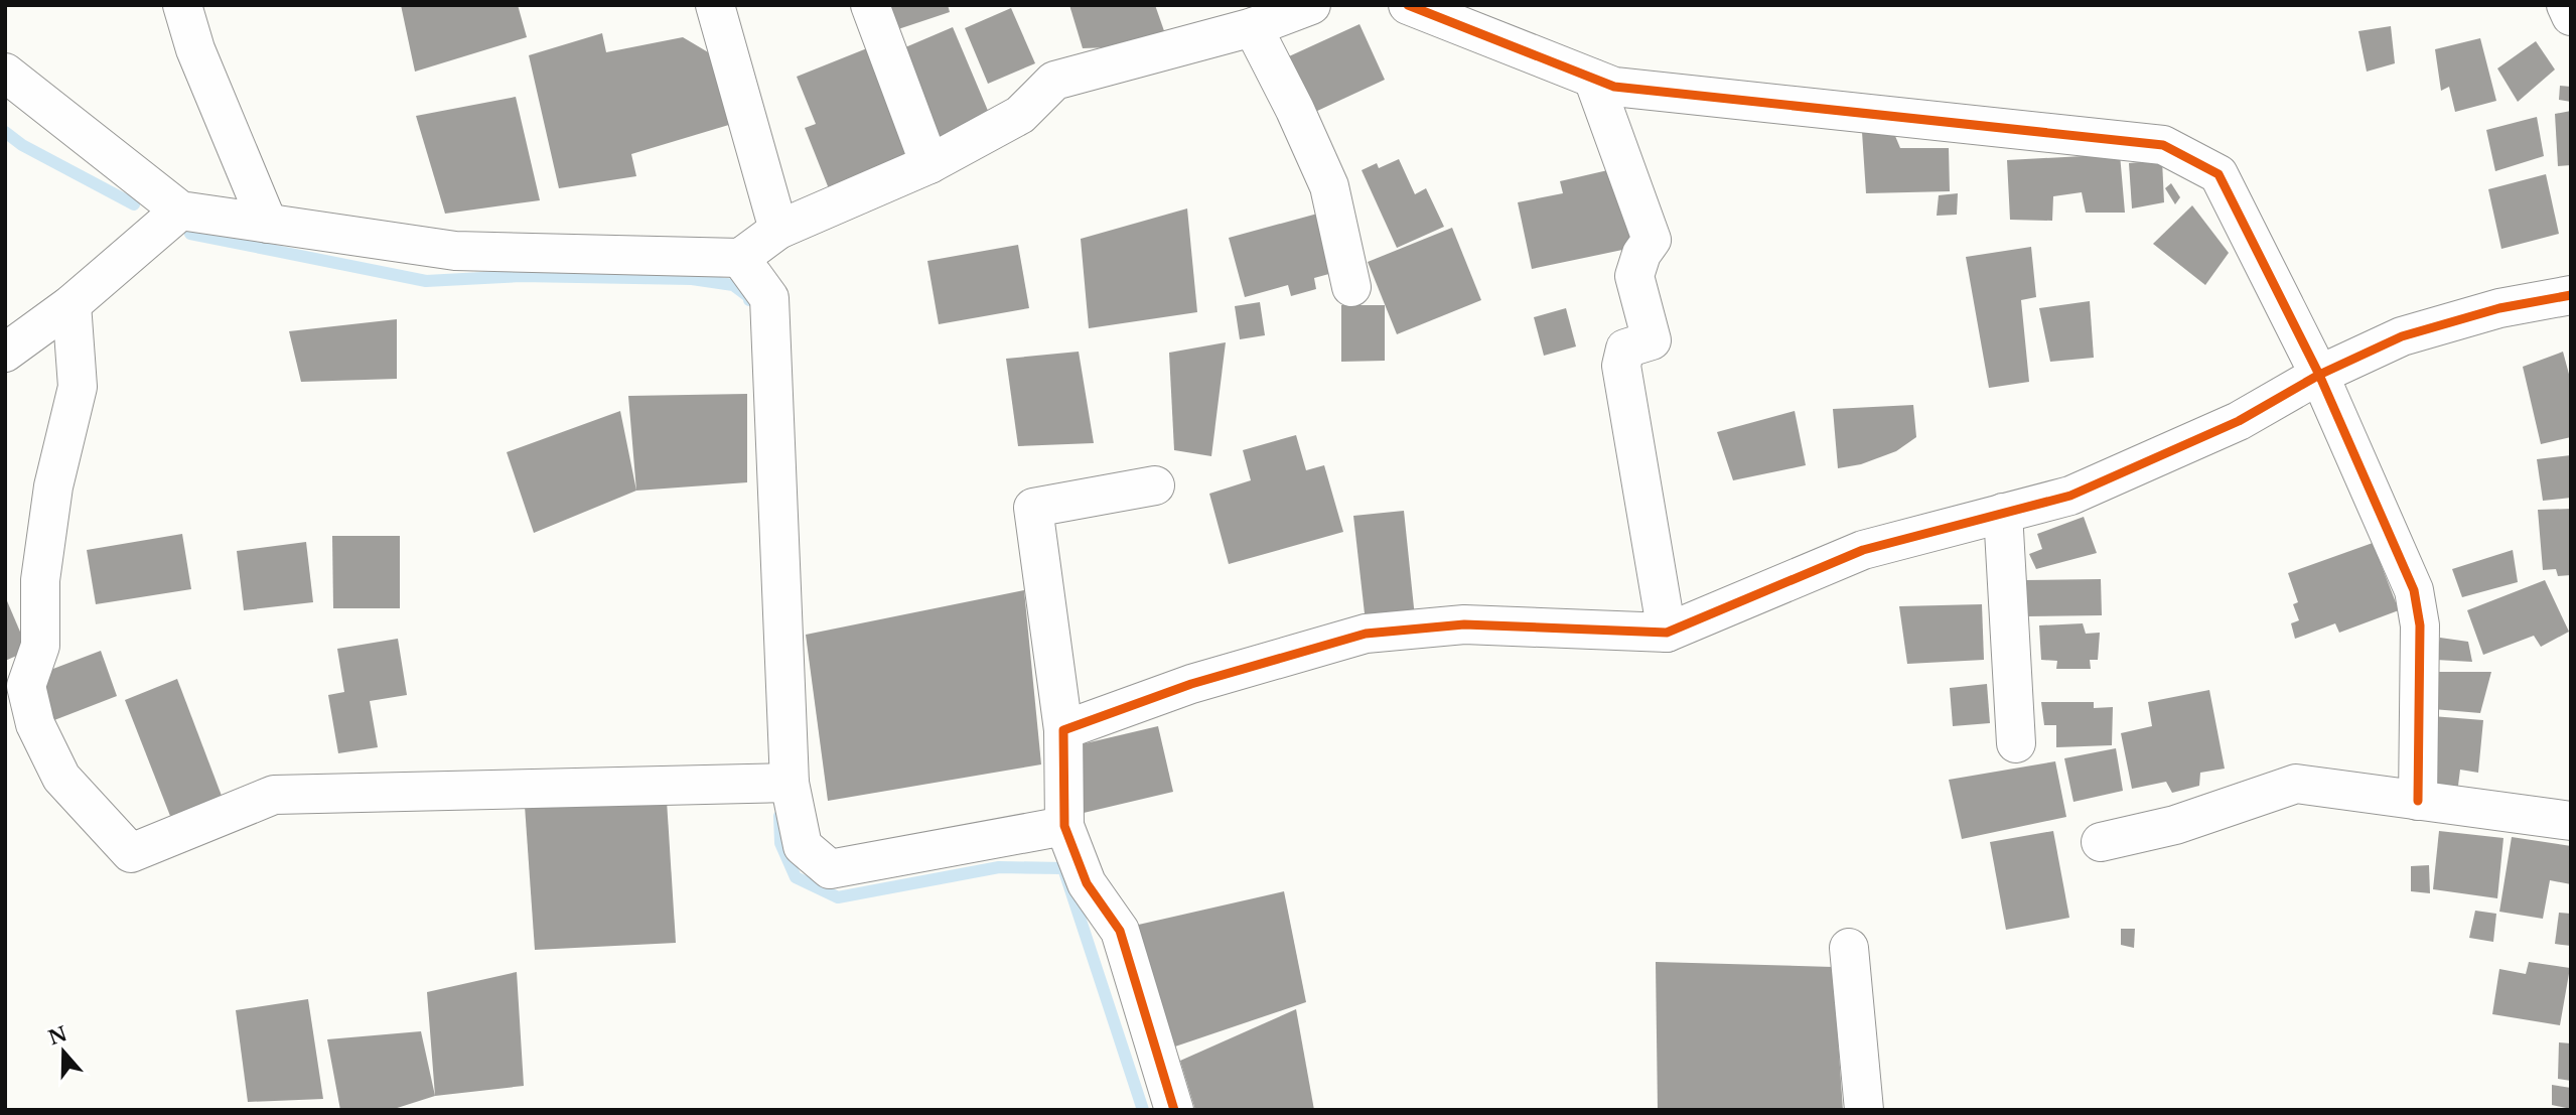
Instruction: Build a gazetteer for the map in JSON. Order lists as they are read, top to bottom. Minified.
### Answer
{"north":"top"}
